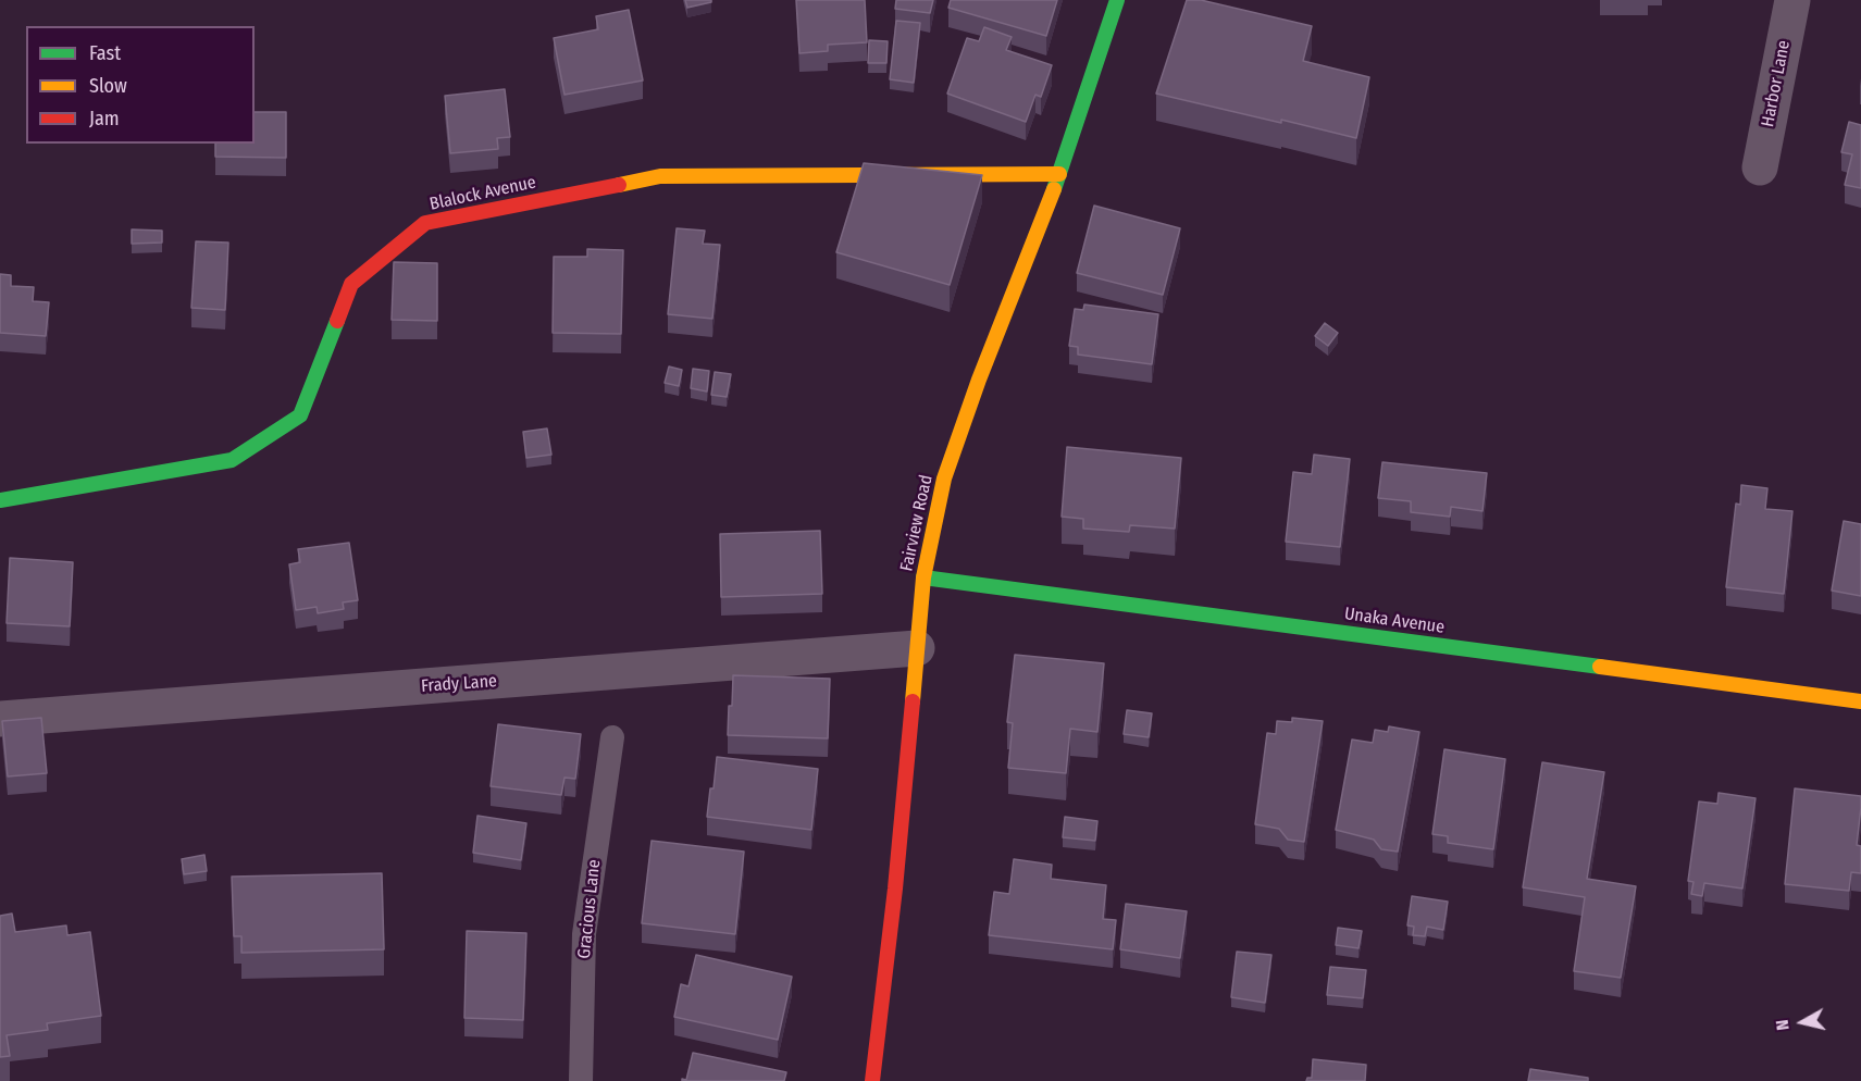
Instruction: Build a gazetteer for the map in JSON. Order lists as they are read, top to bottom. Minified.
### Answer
{"streets":{"street":["Harbor Lane","Blalock Avenue","Fairview Road","Unaka Avenue","Frady Lane"],"lane":["Gracious Lane"]},"crossings":[["Blalock Avenue","Fairview Road"],["Fairview Road","Unaka Avenue"],["Fairview Road","Frady Lane"]],"legend":["Fast","Slow","Jam"],"north":"left"}
